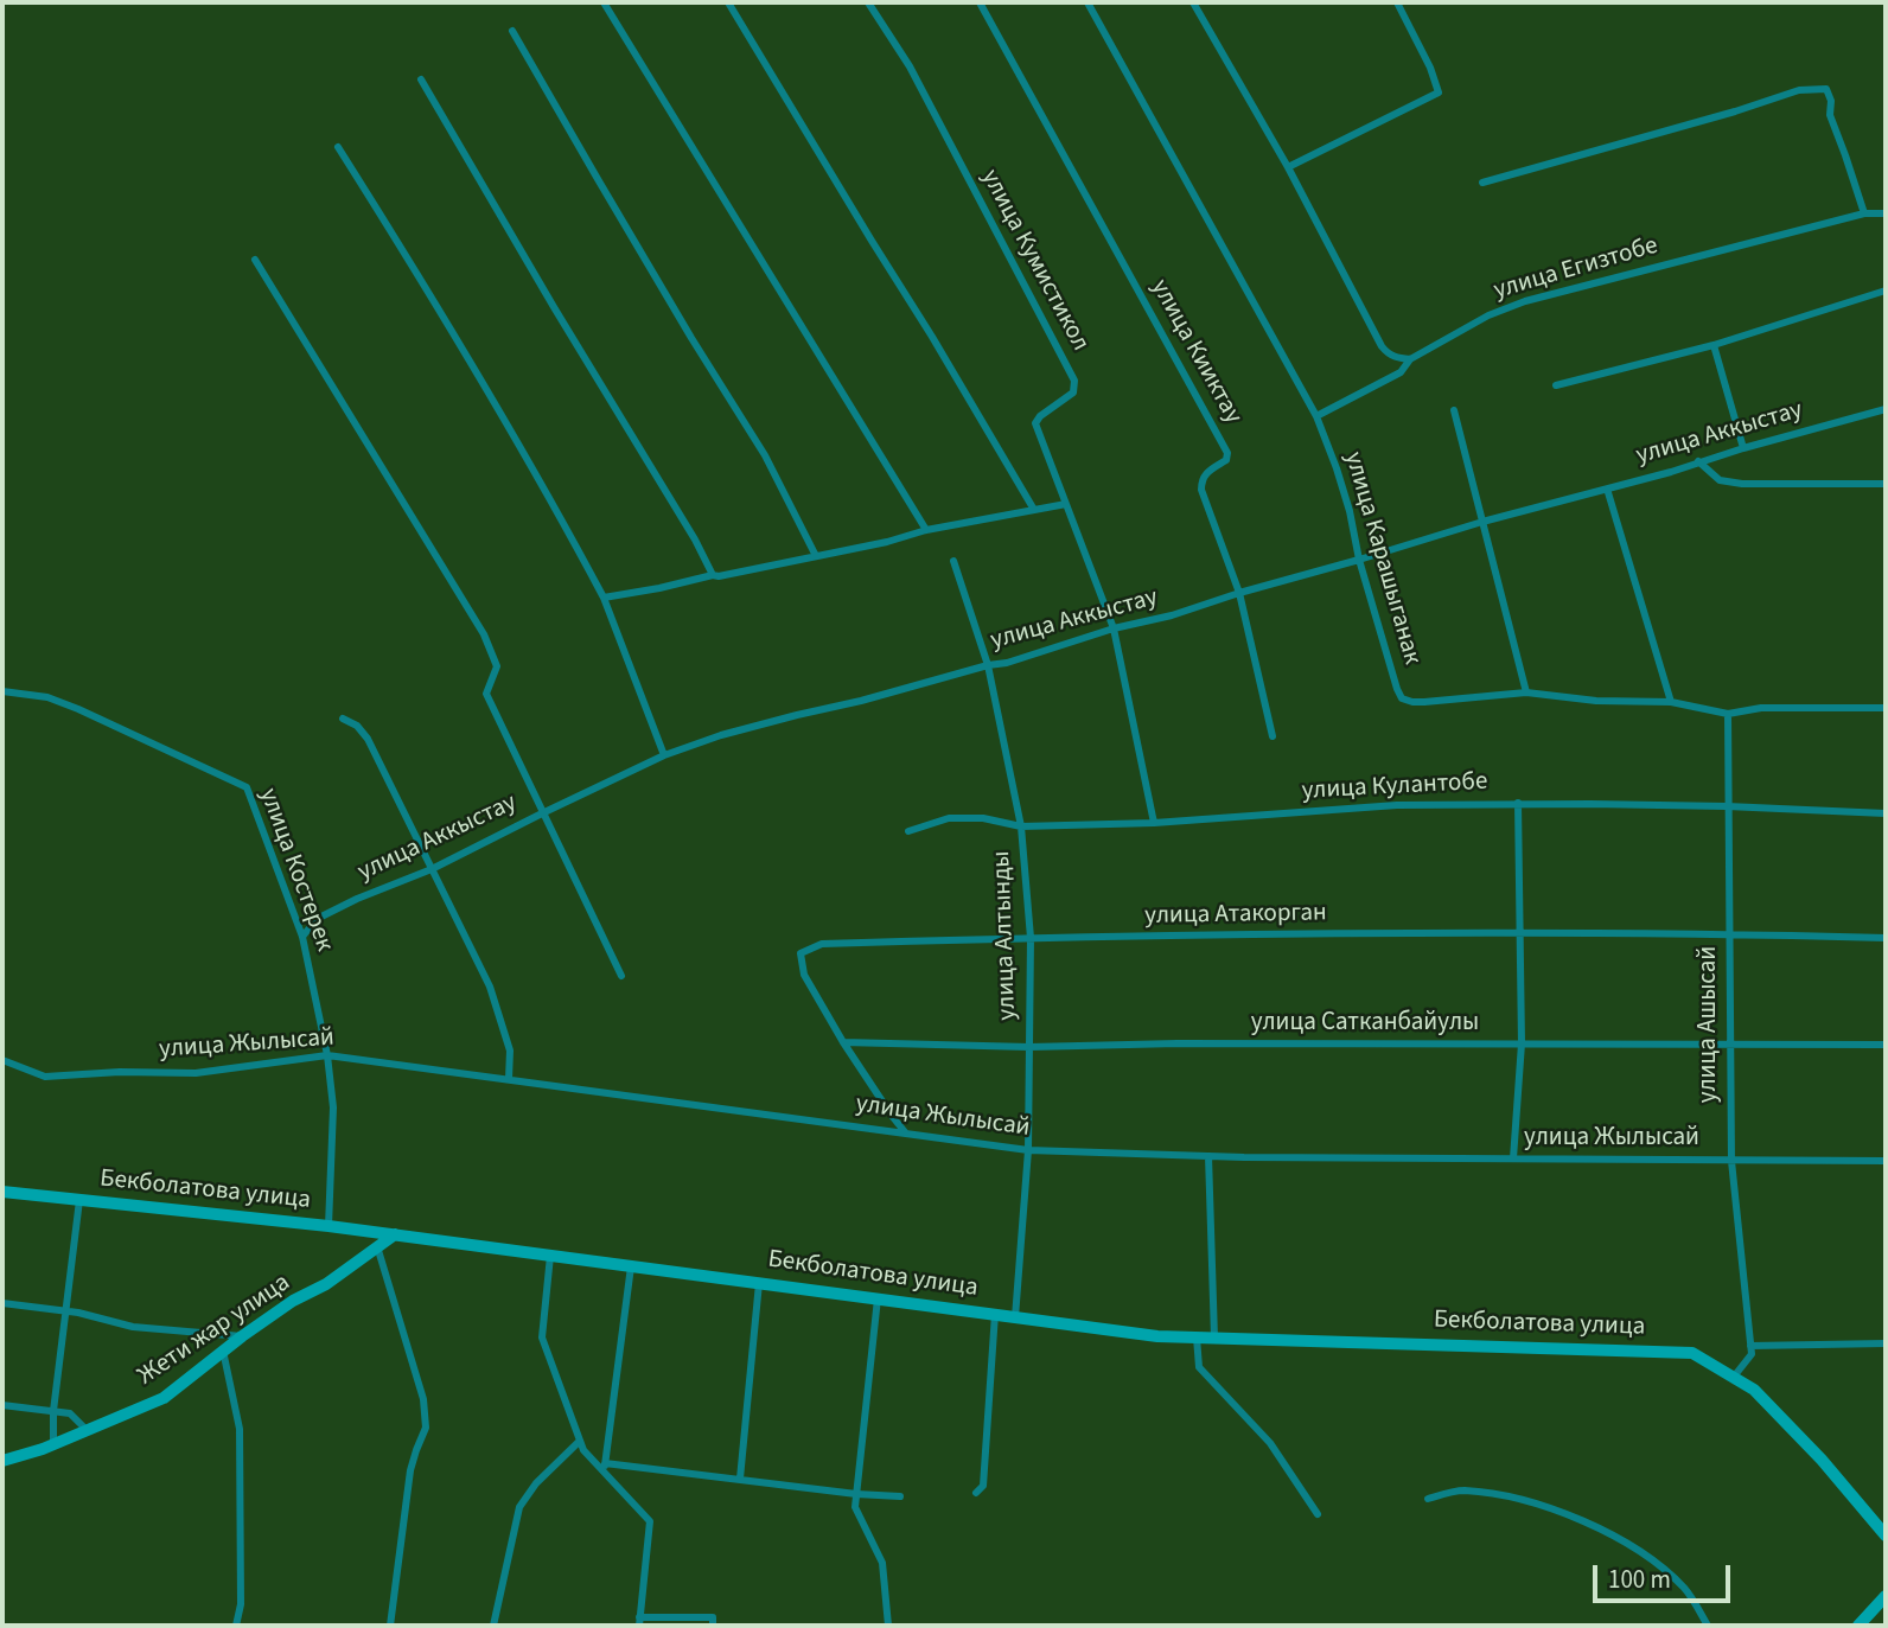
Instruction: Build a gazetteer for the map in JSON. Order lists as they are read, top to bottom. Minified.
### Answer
{"streets":{"street":["улица Кумистикол","улица Егизтобе","улица Кииктау","улица Аккыстау","улица Карашыганак","улица Кулантобе","улица Костерек","улица Атакорган","улица Алтынды","улица Сатканбайулы","улица Ашысай","улица Жылысай","Бекболатова улица","Жети жар улица"]},"crossings":[["улица Кумистикол","улица Аккыстау"],["улица Кумистикол","улица Кулантобе"],["улица Егизтобе","улица Карашыганак"],["улица Кииктау","улица Аккыстау"],["улица Аккыстау","улица Карашыганак"],["улица Аккыстау","улица Костерек"],["улица Аккыстау","улица Алтынды"],["улица Карашыганак","улица Ашысай"],["улица Кулантобе","улица Алтынды"],["улица Кулантобе","улица Ашысай"],["улица Костерек","улица Жылысай"],["улица Костерек","Бекболатова улица"],["улица Атакорган","улица Алтынды"],["улица Атакорган","улица Сатканбайулы"],["улица Атакорган","улица Ашысай"],["улица Атакорган","улица Жылысай"],["улица Алтынды","улица Сатканбайулы"],["улица Алтынды","улица Жылысай"],["улица Алтынды","Бекболатова улица"],["улица Сатканбайулы","улица Ашысай"],["улица Ашысай","улица Жылысай"],["Бекболатова улица","Жети жар улица"]],"scale_bar":"100 m"}
